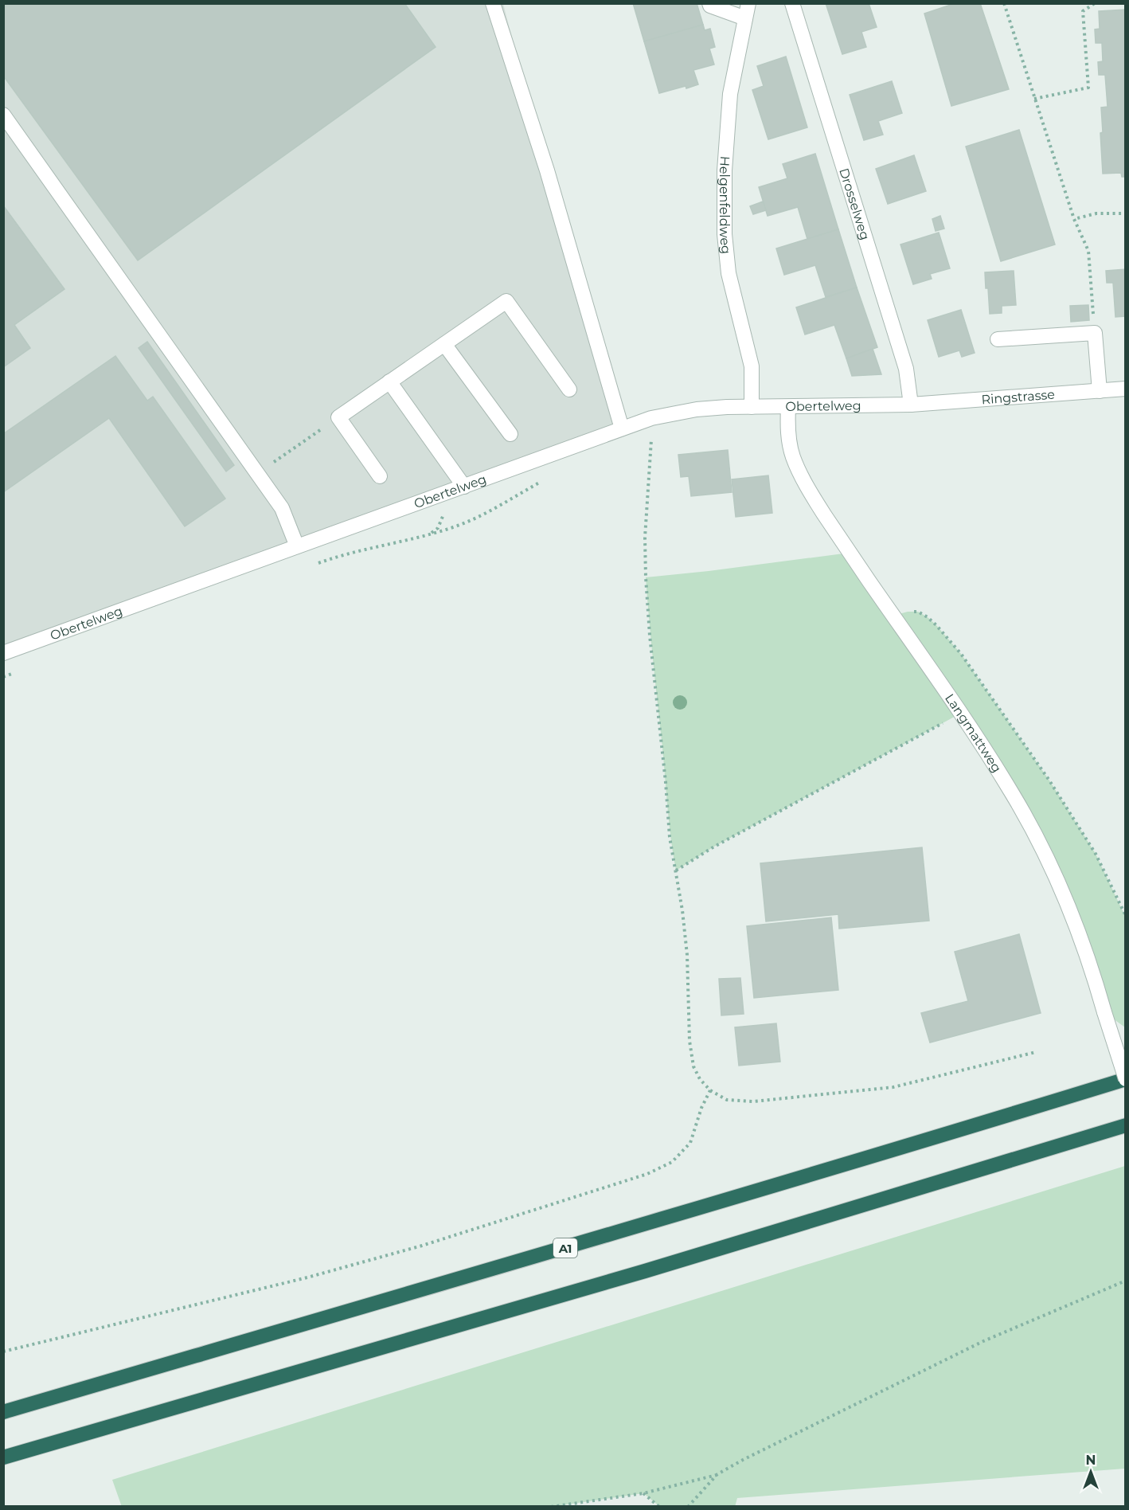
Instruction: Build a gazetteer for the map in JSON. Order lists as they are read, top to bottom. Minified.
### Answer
{"streets":{"highway":["A1"],"street":["Drosselweg","Helgenfeldweg","Ringstrasse","Obertelweg","Langmattweg"]},"crossings":[["Drosselweg","Ringstrasse"],["Drosselweg","Obertelweg"],["Helgenfeldweg","Obertelweg"],["Ringstrasse","Obertelweg"],["Obertelweg","Langmattweg"],["Langmattweg","A1"]],"north":"top"}
